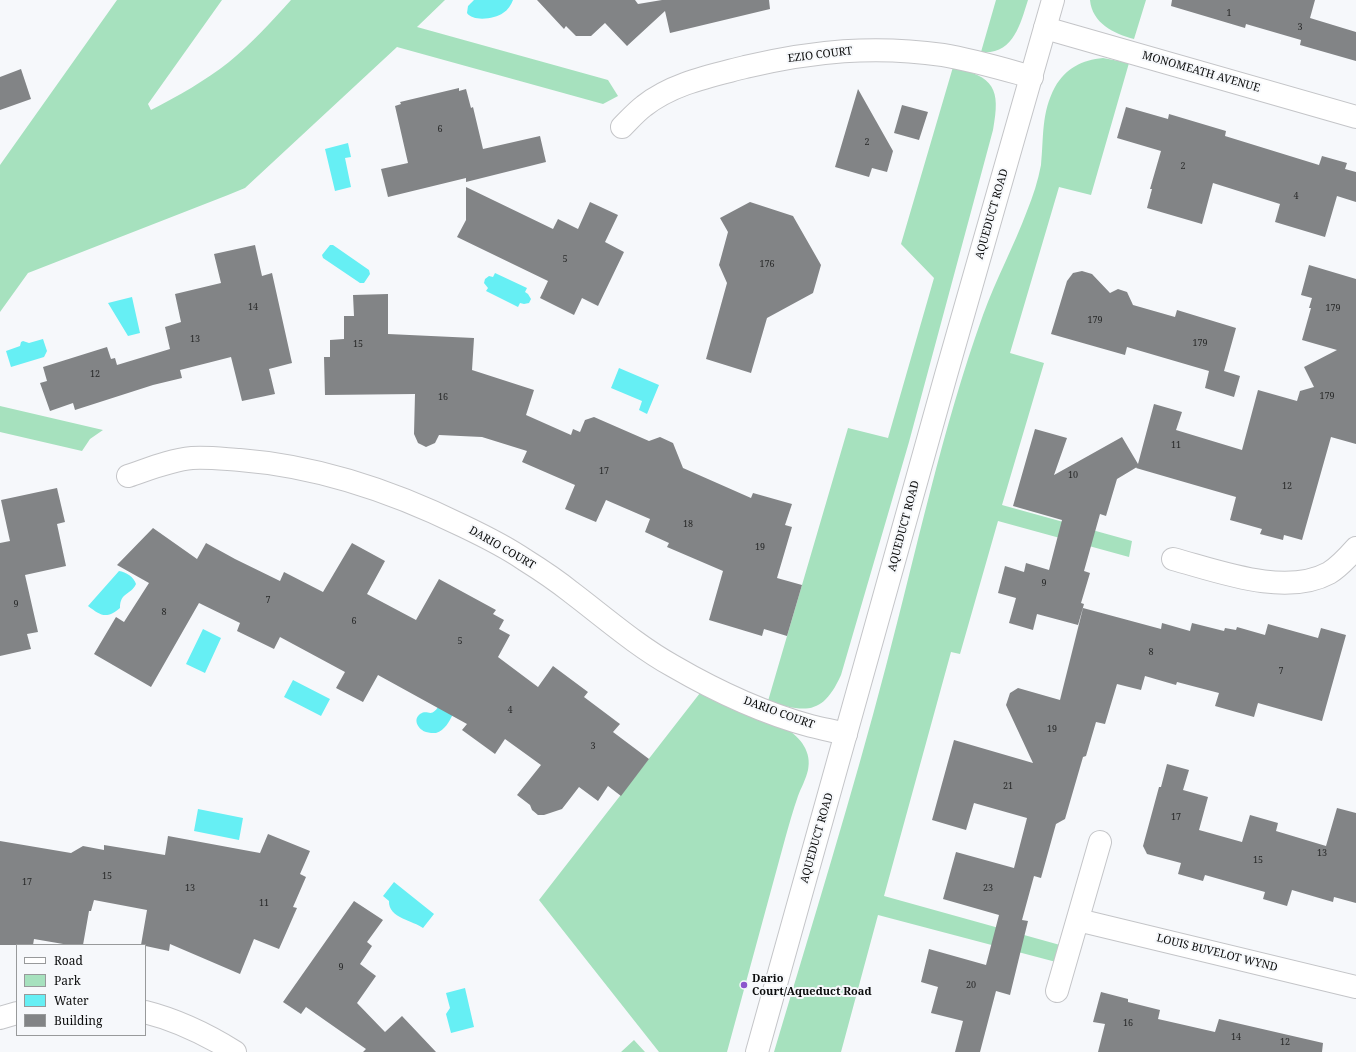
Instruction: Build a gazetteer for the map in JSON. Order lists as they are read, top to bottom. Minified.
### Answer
{"streets":{"street":["EZIO COURT","MONOMEATH AVENUE","AQUEDUCT ROAD","DARIO COURT","LOUIS BUVELOT WYND"]},"crossings":[["EZIO COURT","AQUEDUCT ROAD"],["MONOMEATH AVENUE","AQUEDUCT ROAD"],["AQUEDUCT ROAD","DARIO COURT"]],"places":["Dario Court/Aqueduct Road"],"house_numbers":["1","3","6","2","2","4","5","176","14","179","179","13","179","15","12","179","16","11","17","10","12","18","19","9","7","9","8","6","5","8","7","4","19","3","21","17","13","15","15","17","13","23","11","9","20","16","14","12"],"legend":["Road","Park","Water","Building"]}
